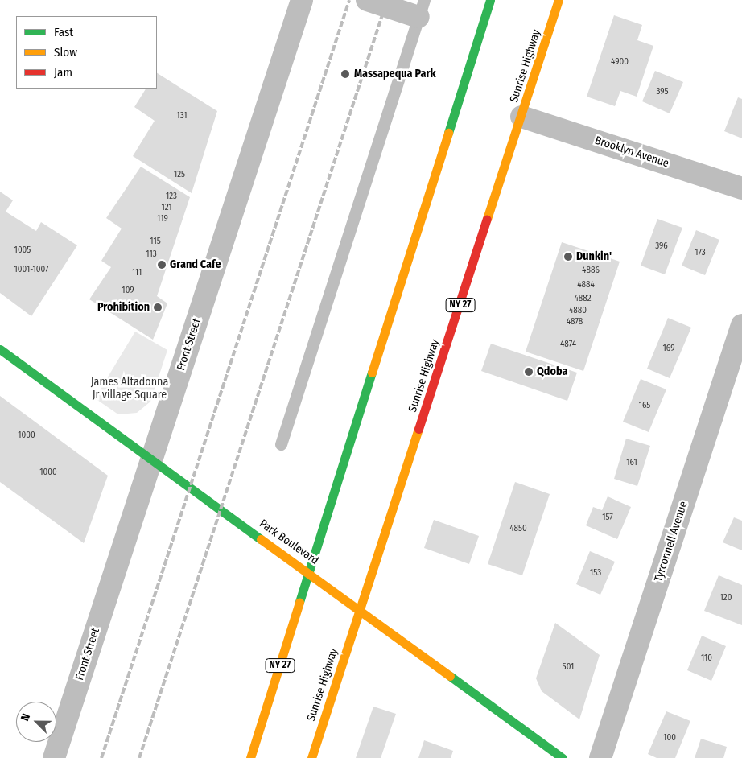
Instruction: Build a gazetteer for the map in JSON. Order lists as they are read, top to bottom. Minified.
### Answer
{"streets":{"main road":["Sunrise Highway","NY 27","Park Boulevard"],"street":["Brooklyn Avenue","Front Street","Tyrconnell Avenue"]},"crossings":[["Sunrise Highway","Brooklyn Avenue"],["Sunrise Highway","Park Boulevard"],["NY 27","Park Boulevard"],["Front Street","Park Boulevard"]],"parks":["James Altadonna Jr village Square"],"places":["Massapequa Park","Dunkin'","Grand Cafe","Prohibition","Qdoba"],"house_numbers":["4900","395","131","125","123","121","119","115","396","1005","173","113","1001-1007","4886","111","4884","109","4882","4880","4878","4874","169","165","1000","161","1000","157","4850","153","120","110","501","100"],"legend":["Fast","Slow","Jam"],"north":"top left"}
